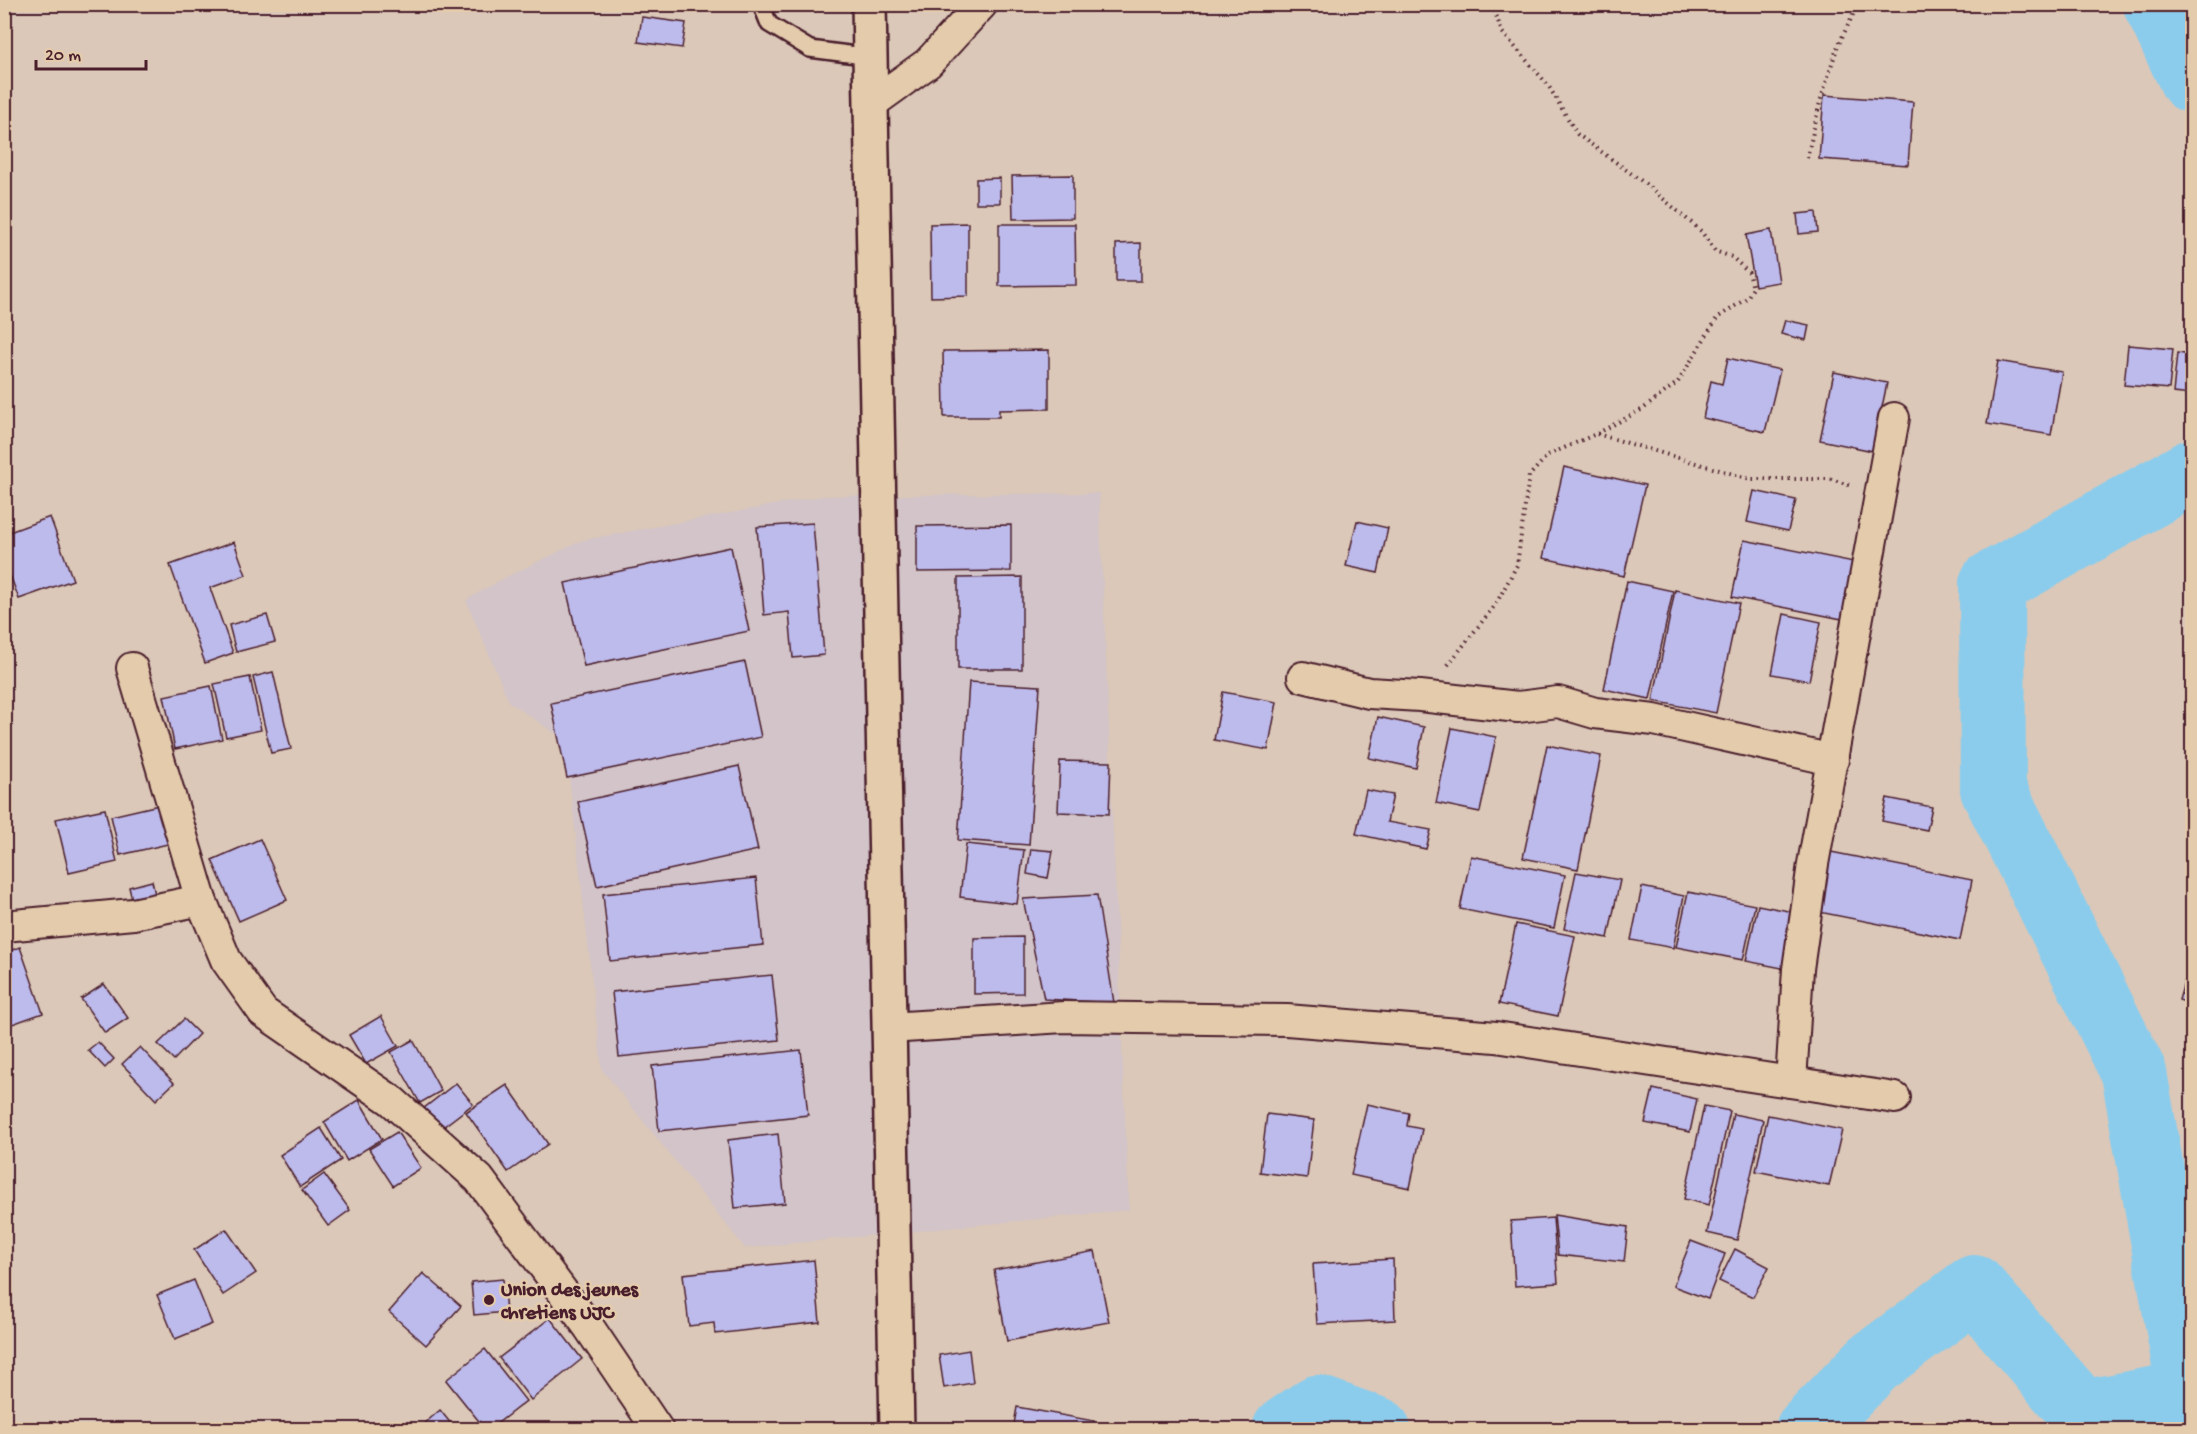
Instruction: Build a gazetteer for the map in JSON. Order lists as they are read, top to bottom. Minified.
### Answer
{"places":["Union des jeunes chretiens UJC"],"scale_bar":"20 m"}
